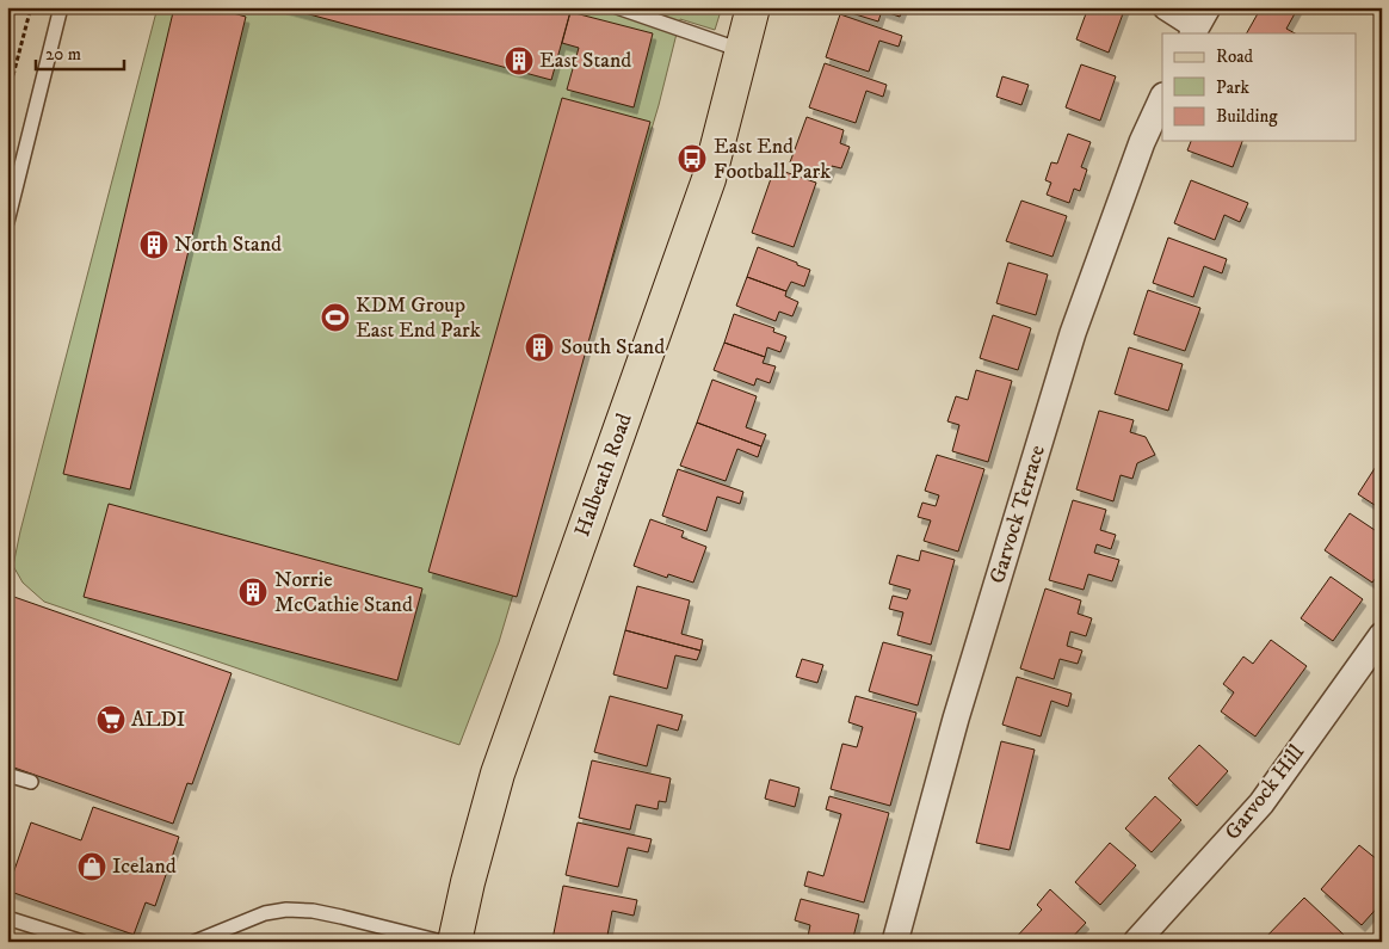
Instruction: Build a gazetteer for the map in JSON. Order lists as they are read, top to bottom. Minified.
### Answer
{"streets":{"main road":["Halbeath Road"],"street":["Garvock Terrace","Garvock Hill"]},"places":{"building":["East Stand","North Stand","South Stand","Norrie McCathie Stand"],"bus stop":["East End Football Park"],"sports":["KDM Group East End Park"],"supermarket":["ALDI"],"shop":["Iceland"]},"legend":["Road","Park","Building"],"scale_bar":"20 m"}
